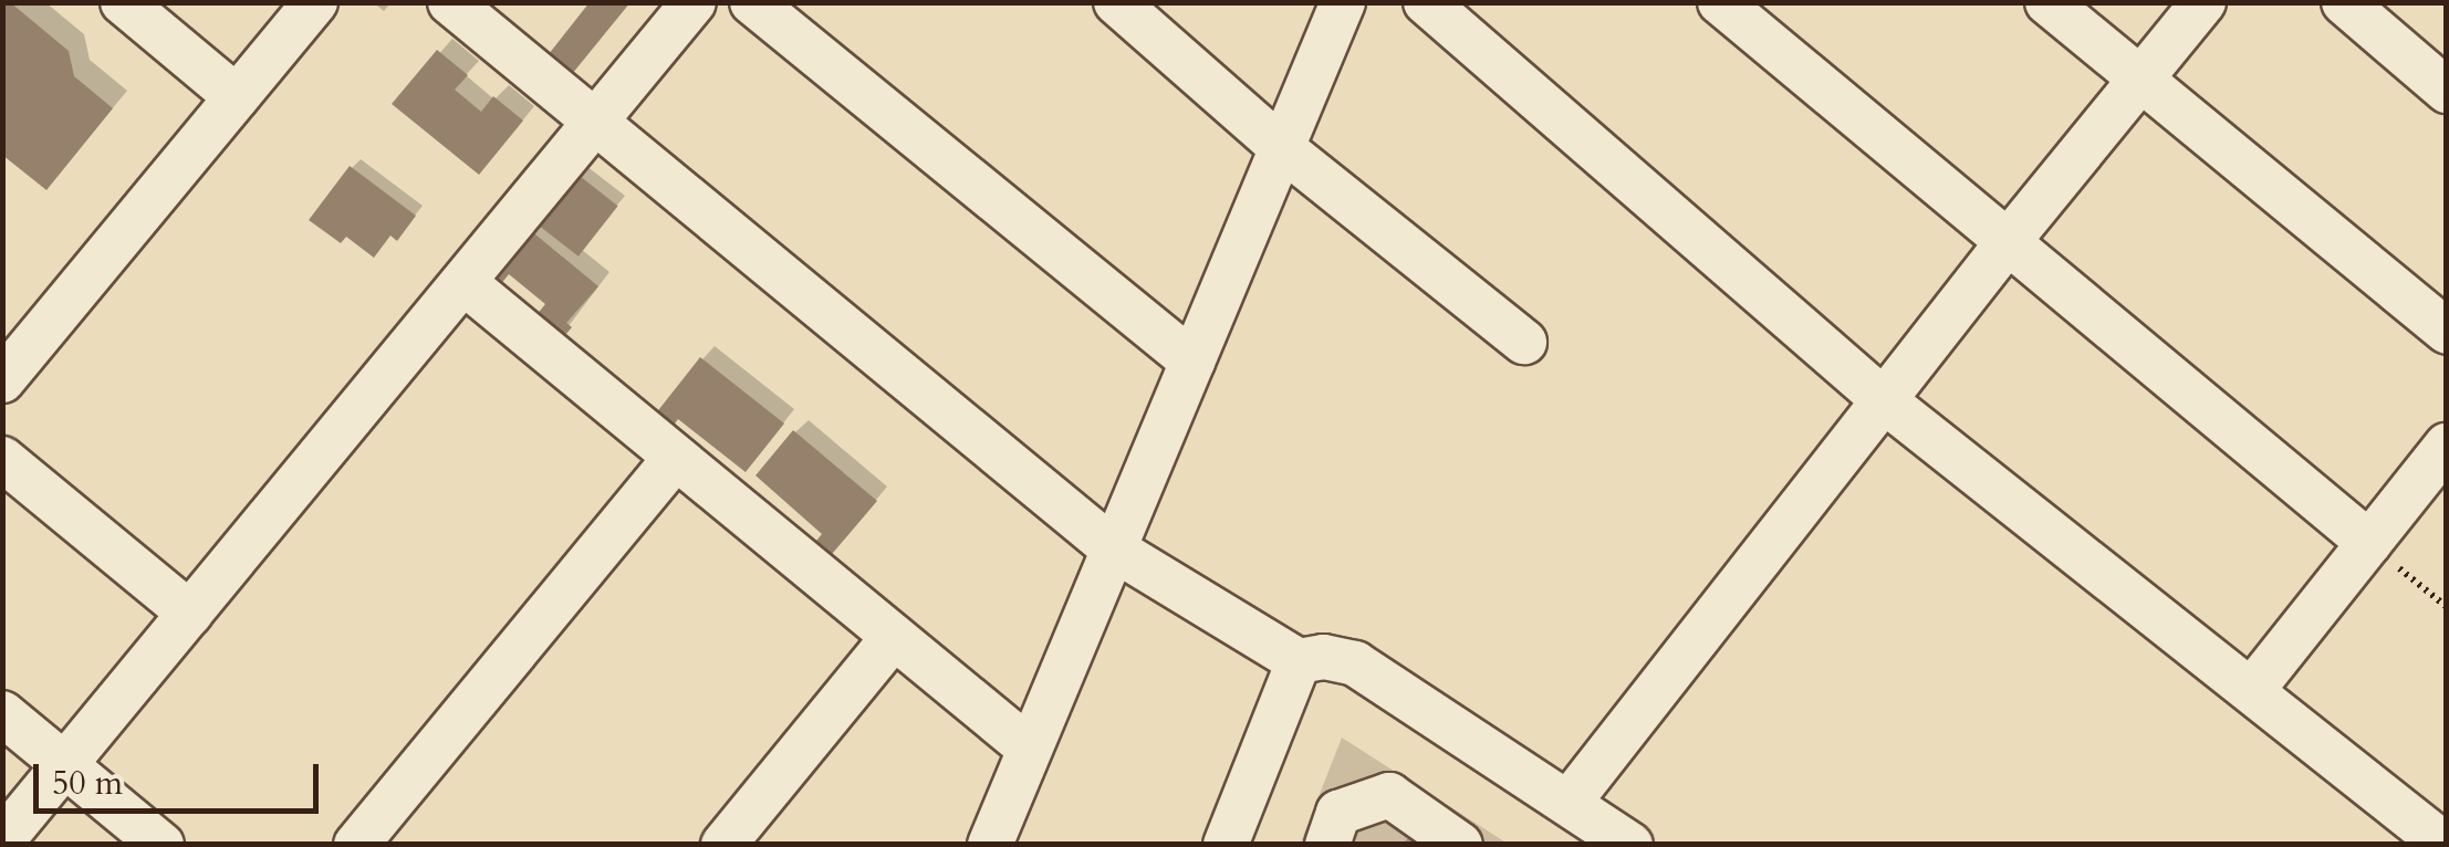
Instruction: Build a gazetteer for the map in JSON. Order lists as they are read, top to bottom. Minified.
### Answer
{"scale_bar":"50 m"}
